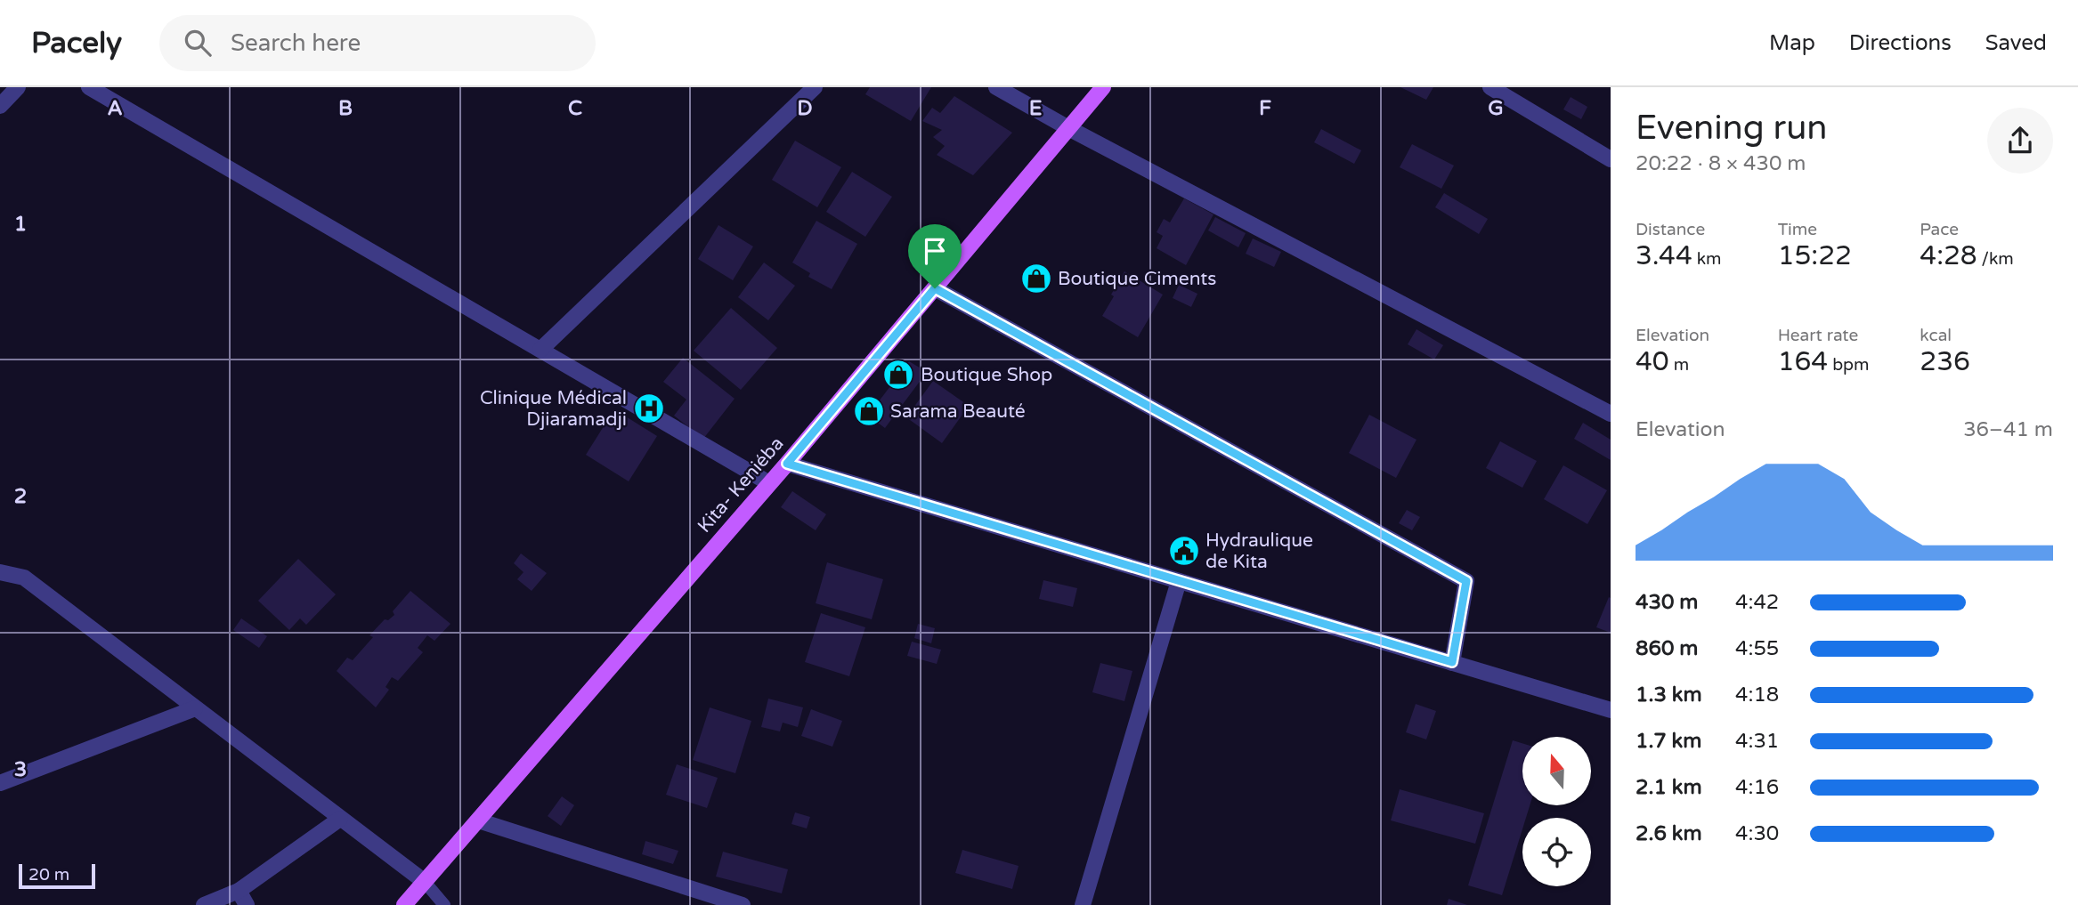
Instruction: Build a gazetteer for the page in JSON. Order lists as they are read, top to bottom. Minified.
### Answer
{"streets":{"main road":["Kita- Keniéba"]},"places":{"shop":["Boutique Ciments","Boutique Shop","Sarama Beauté"],"hospital":["Clinique Médical Djiaramadji"],"public building":["Hydraulique de Kita"]},"scale_bar":"20 m","north":"top","page":{"header":"Pacely","search":"Search here","nav":["Map","Directions","Saved"],"heading":["Evening run","20:22 · 8 × 430 m"],"stats":[["Distance","3.44 km"],["Time","15:22"],["Pace","4:28 /km"],["Elevation","40 m"],["Heart rate","164 bpm"],["kcal","236"]],"chart":["Elevation","36–41 m"],"list":[{"name":"430 m","note":"4:42"},{"name":"860 m","note":"4:55"},{"name":"1.3 km","note":"4:18"},{"name":"1.7 km","note":"4:31"},{"name":"2.1 km","note":"4:16"},{"name":"2.6 km","note":"4:30"}],"scale":"20 m"},"grid":{"columns":["A","B","C","D","E","F","G"],"rows":["1","2","3"]}}
